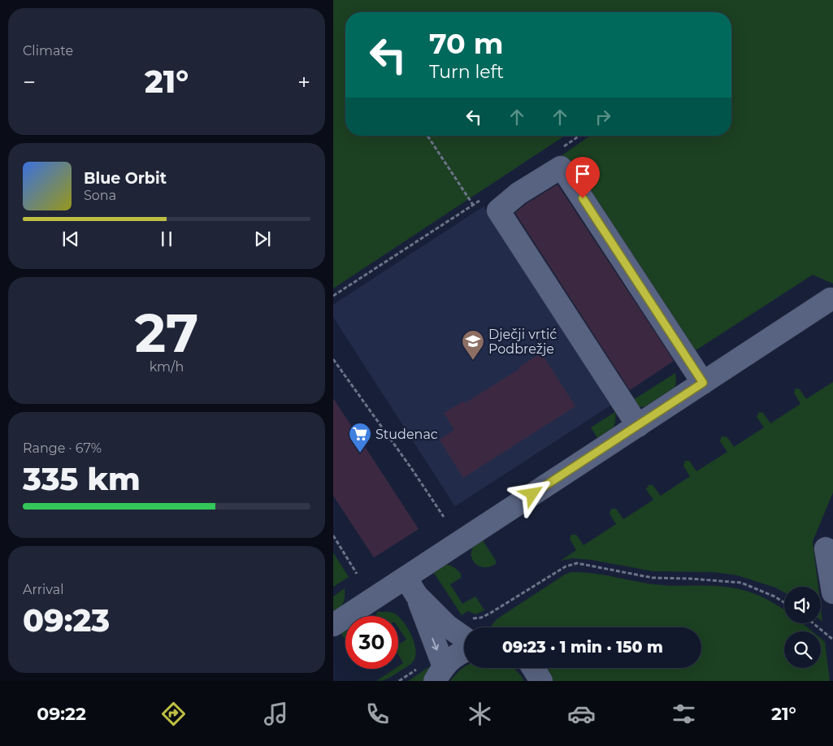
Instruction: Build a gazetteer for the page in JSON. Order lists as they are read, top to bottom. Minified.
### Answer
{"places":{"school or university":["Dječji vrtić Podbrežje"],"supermarket":["Studenac"]},"page":{"tile":["Climate",["27","km/h"],["Range · 67%","335 km"],["Arrival","09:23"]],"turn":["70 m","Turn left"],"heat":["−","21°","+"],"song":["Blue Orbit","Sona"],"limit":"30","trip":"09:23 · 1 min · 150 m","tabs":["09:22","21°"]}}
